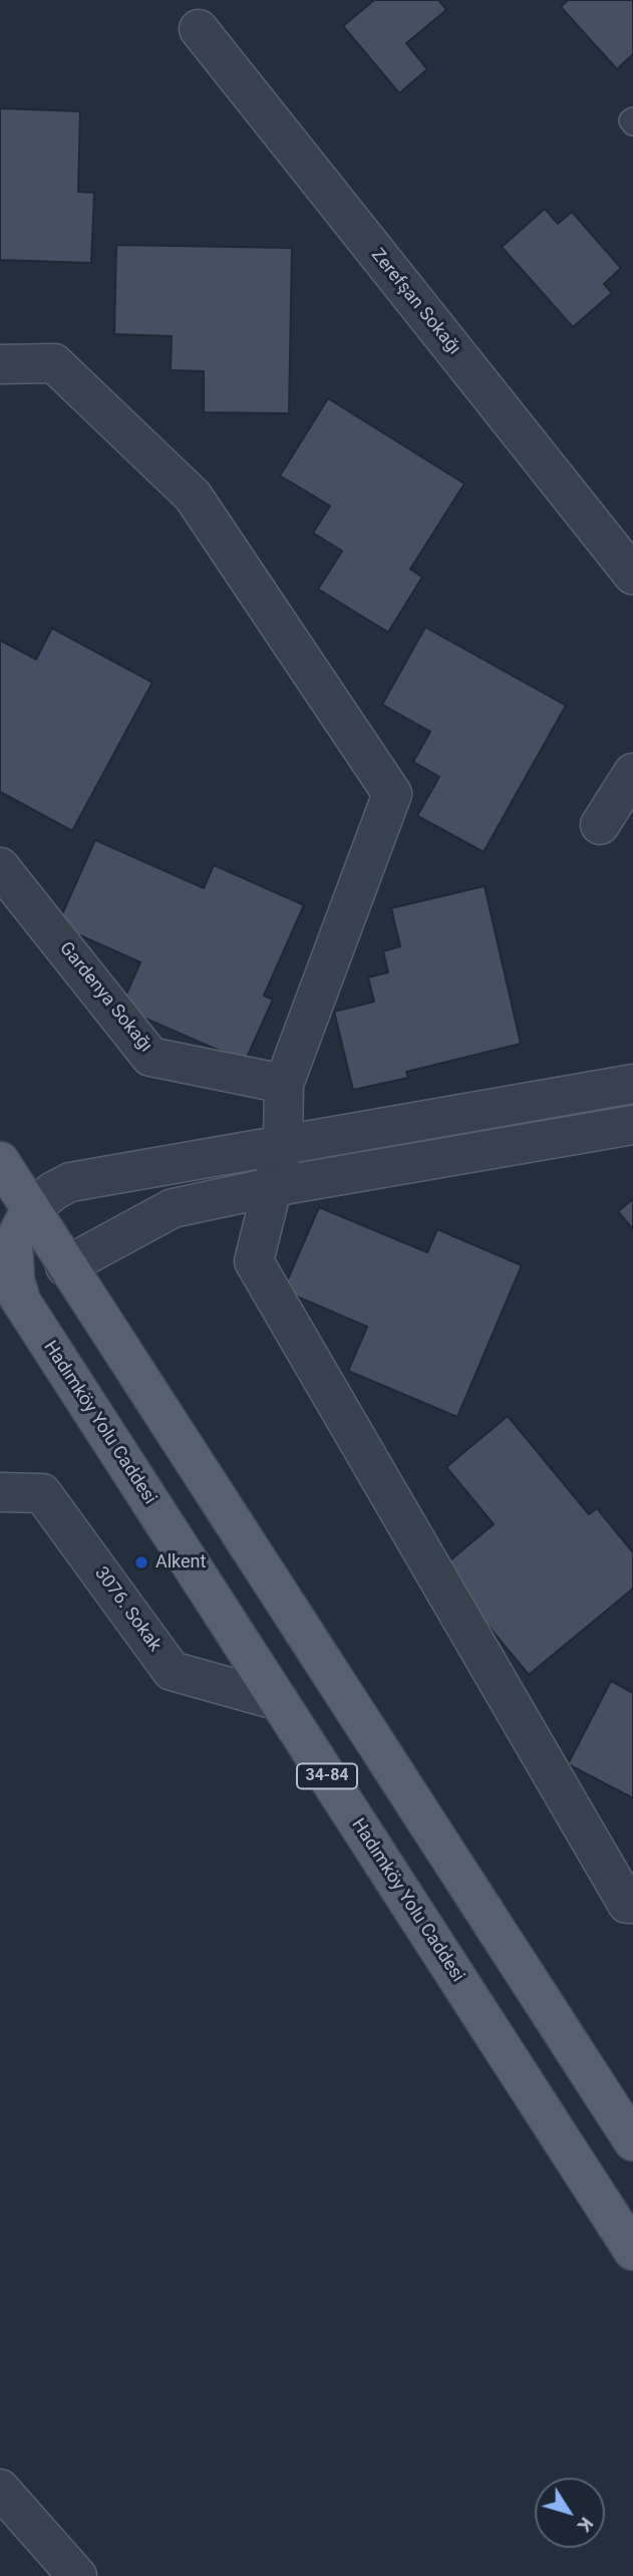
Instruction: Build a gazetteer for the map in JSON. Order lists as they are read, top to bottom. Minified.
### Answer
{"streets":{"main road":["Hadımköy Yolu Caddesi","34-84"],"street":["Zerefşan Sokağı","Gardenya Sokağı","3076. Sokak"]},"crossings":[["Hadımköy Yolu Caddesi","3076. Sokak"]],"places":["Alkent"],"north":"bottom right"}
